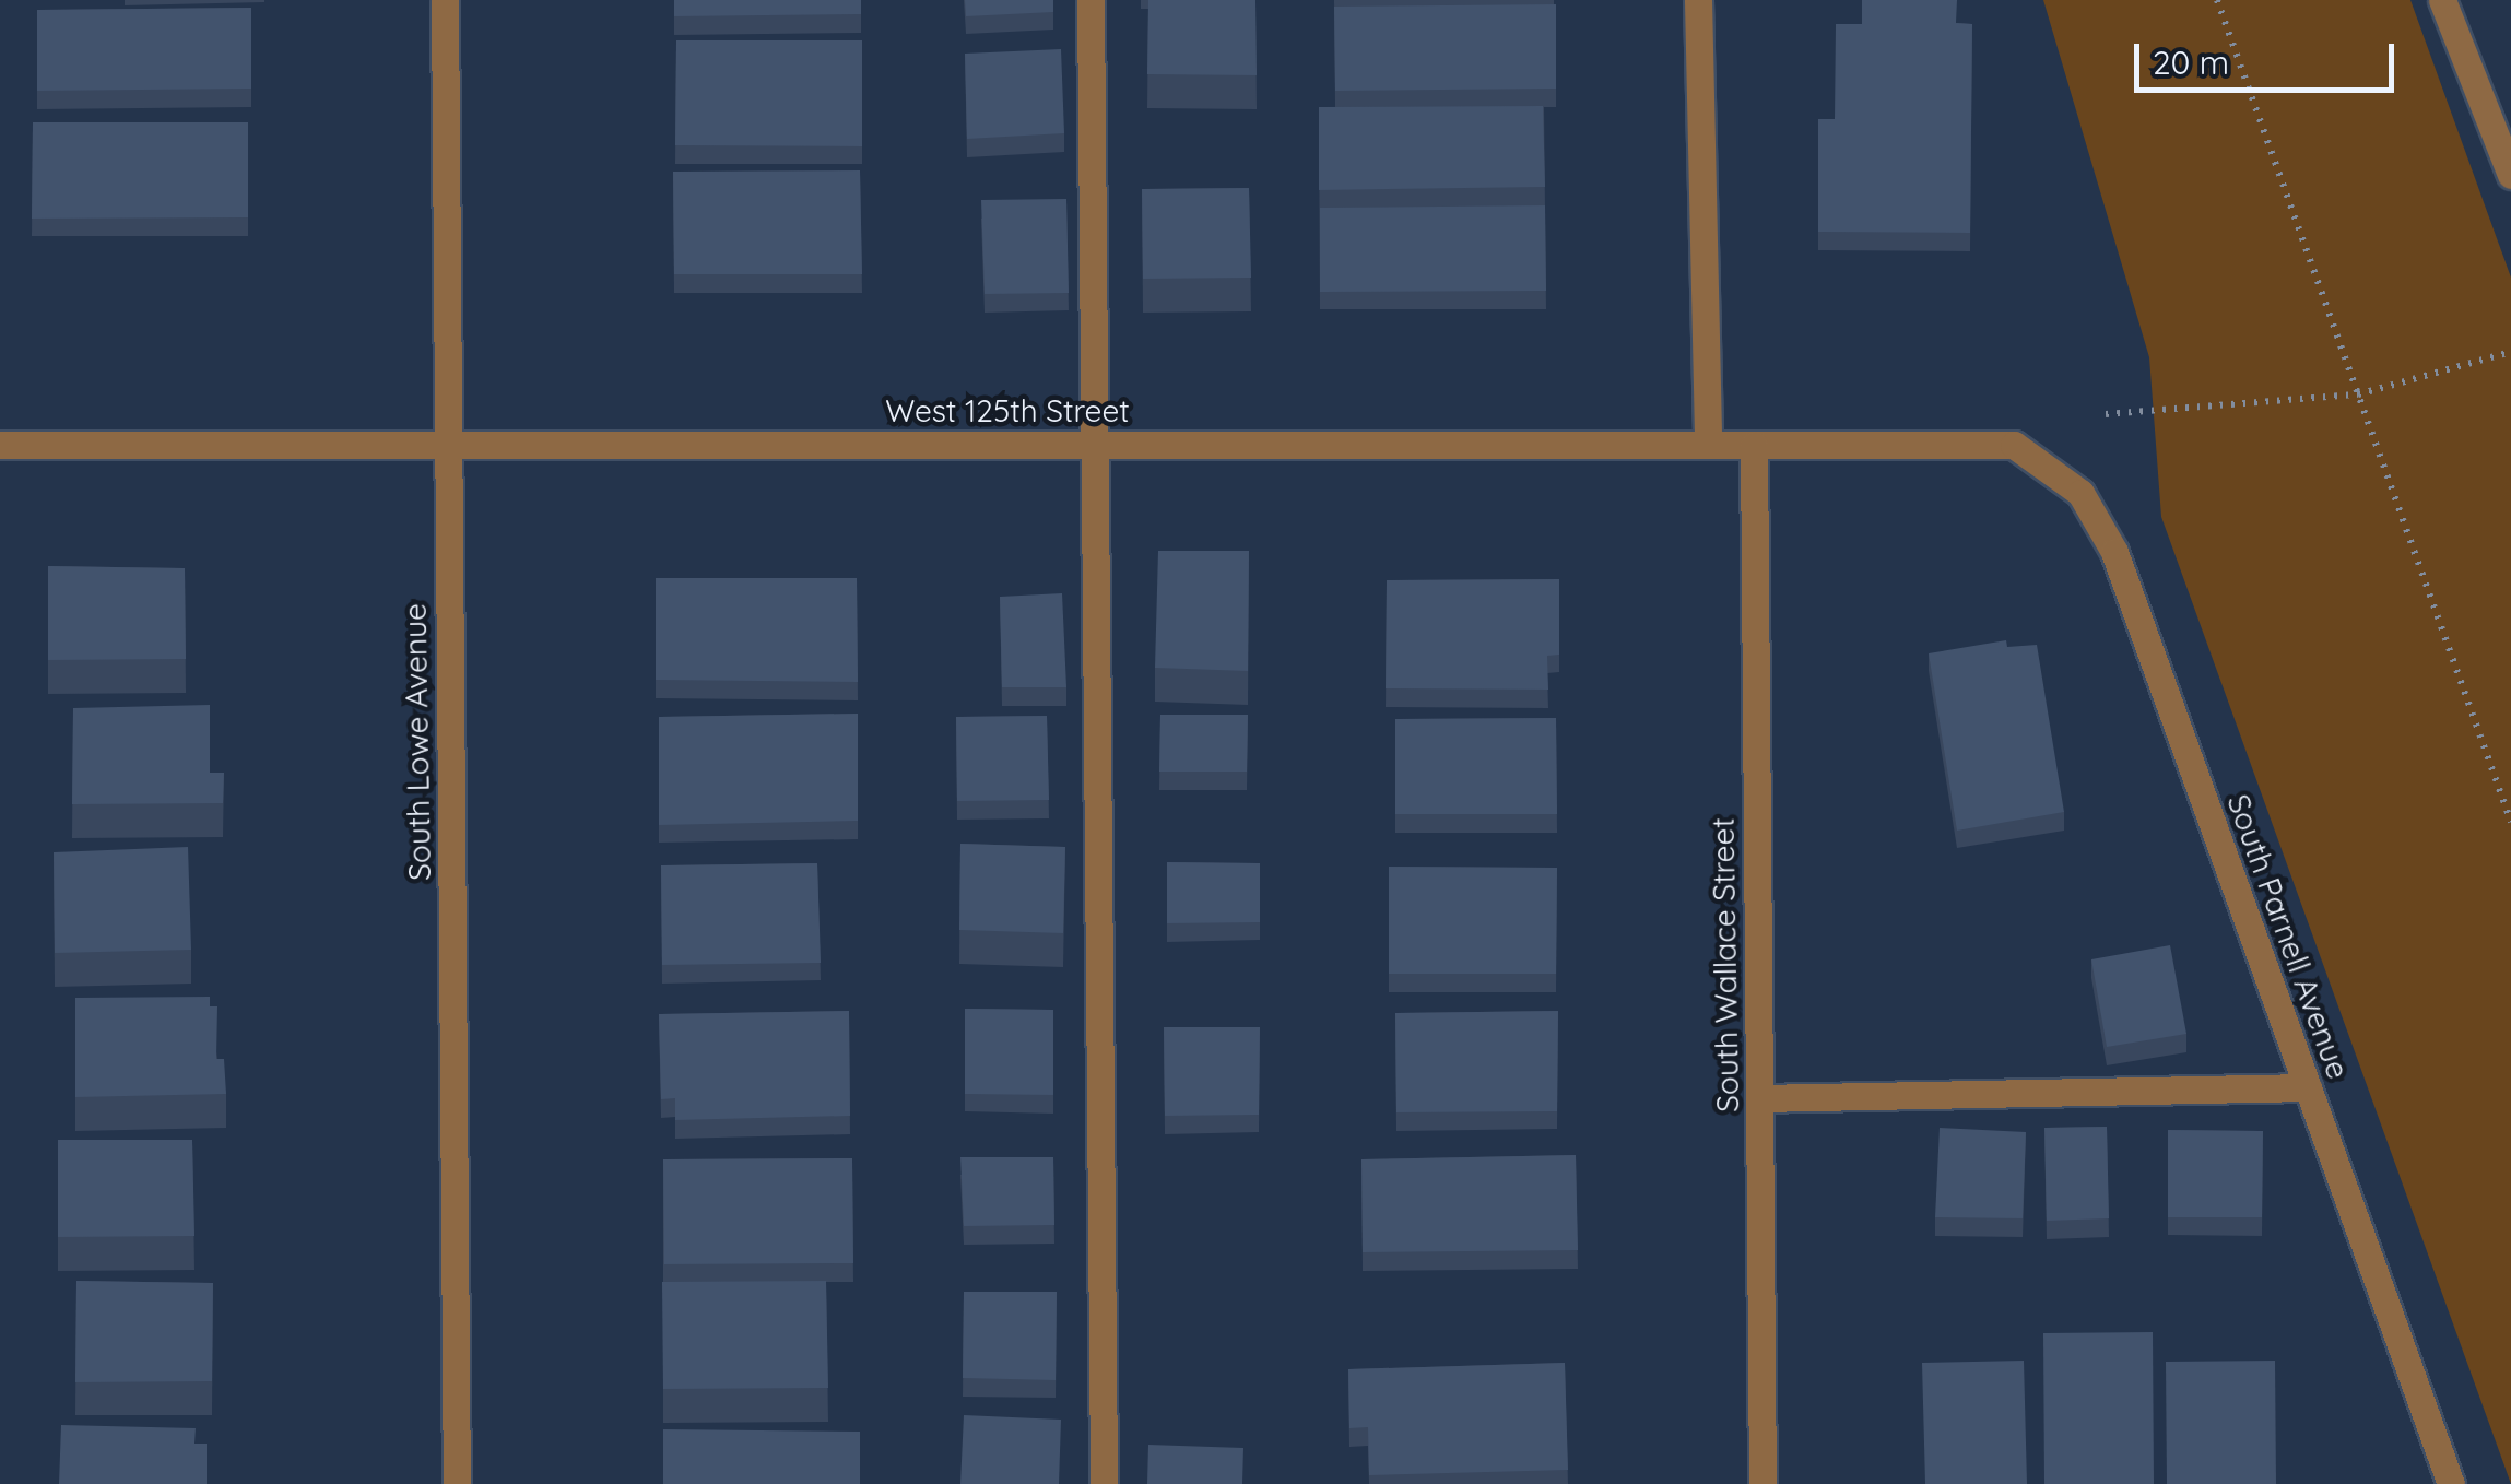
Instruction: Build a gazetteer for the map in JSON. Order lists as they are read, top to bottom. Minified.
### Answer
{"streets":{"street":["West 125th Street","South Lowe Avenue","South Parnell Avenue","South Wallace Street"]},"crossings":[["West 125th Street","South Lowe Avenue"],["West 125th Street","South Parnell Avenue"],["West 125th Street","South Wallace Street"]],"scale_bar":"20 m"}
